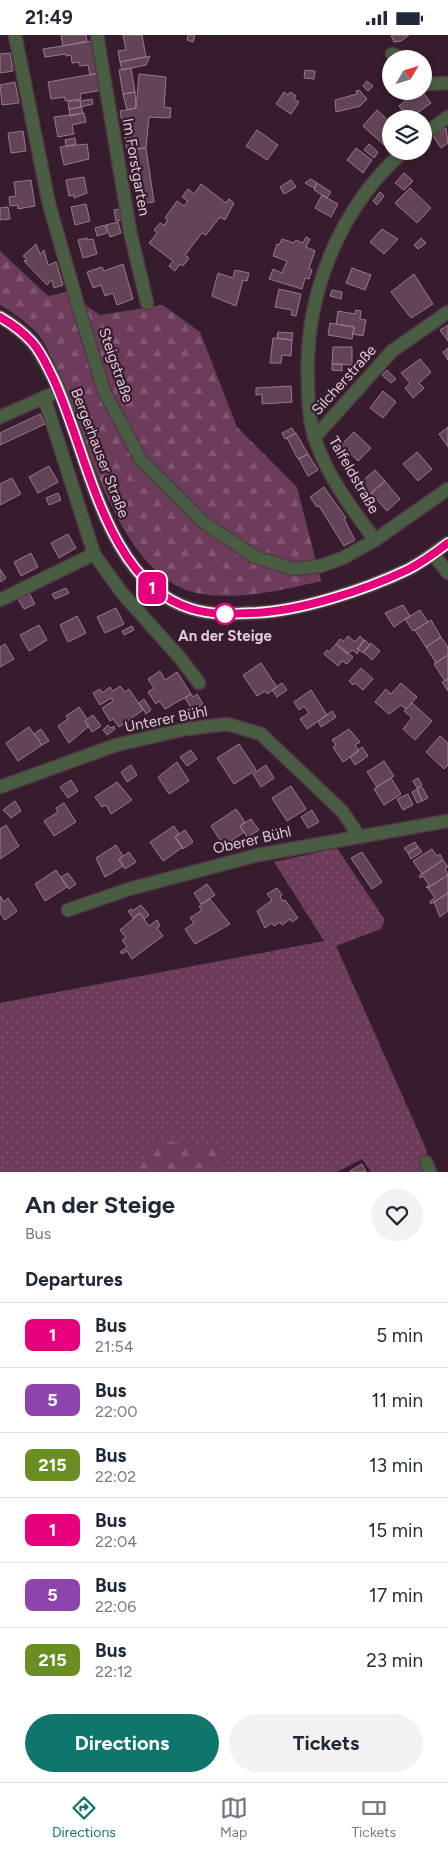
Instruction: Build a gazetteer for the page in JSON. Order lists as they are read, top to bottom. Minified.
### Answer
{"streets":{"main road":["Bergerhauser Straße"],"street":["Im Forstgarten","Steigstraße","Silcherstraße","Talfeldstraße","Unterer Bühl","Oberer Bühl"]},"crossings":[["Steigstraße","Talfeldstraße"],["Silcherstraße","Talfeldstraße"],["Unterer Bühl","Oberer Bühl"]],"places":["An der Steige"],"lines":["bus line 1"],"north":"top right","page":{"status":"21:49","on_map":"1","heading":[["An der Steige","Bus"],"Departures"],"list":[{"mark":"1","name":"Bus","note":"21:54","value":"5 min"},{"mark":"5","name":"Bus","note":"22:00","value":"11 min"},{"mark":"215","name":"Bus","note":"22:02","value":"13 min"},{"mark":"1","name":"Bus","note":"22:04","value":"15 min"},{"mark":"5","name":"Bus","note":"22:06","value":"17 min"},{"mark":"215","name":"Bus","note":"22:12","value":"23 min"}],"buttons":["Directions","Tickets"],"tabs":["Directions","Map","Tickets"]}}
